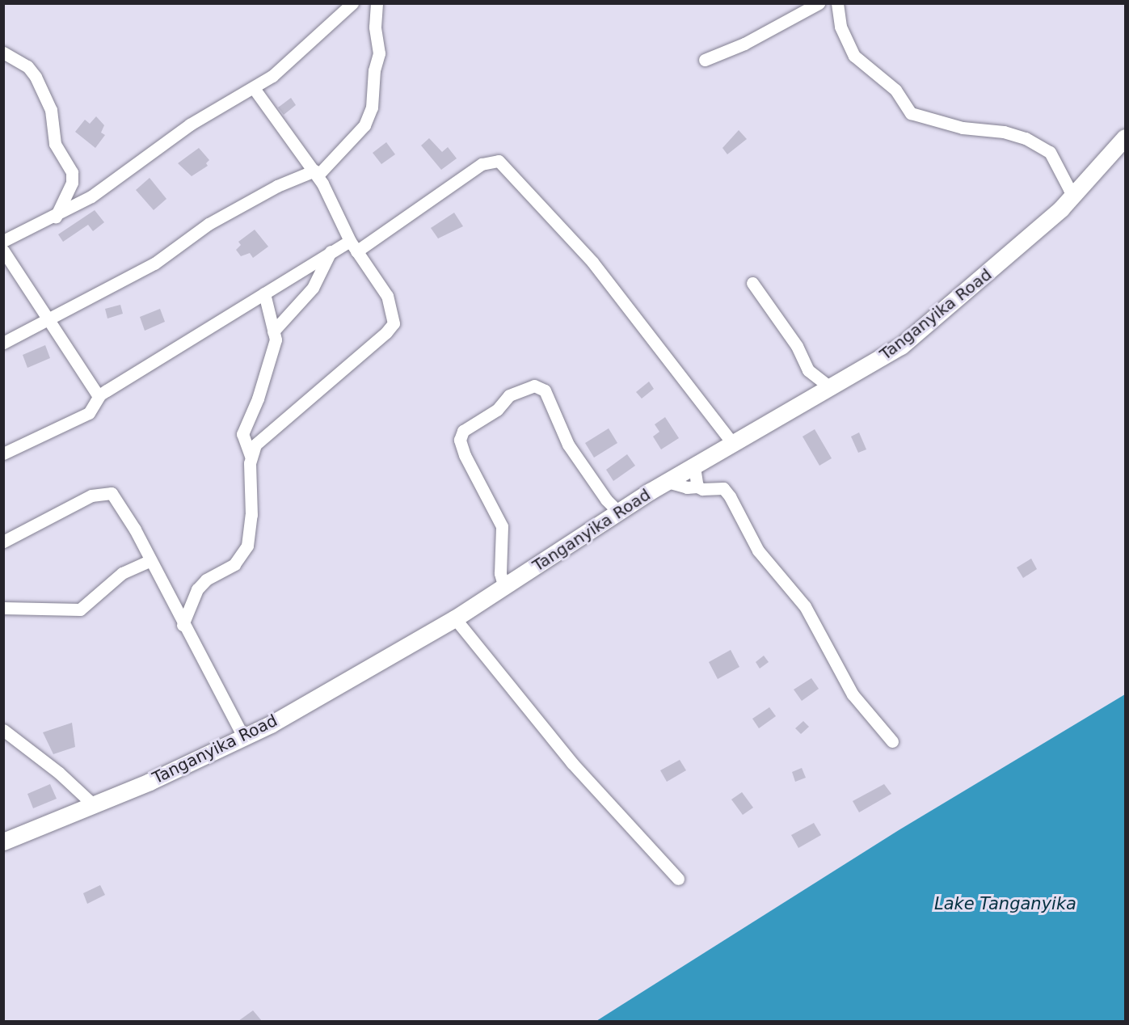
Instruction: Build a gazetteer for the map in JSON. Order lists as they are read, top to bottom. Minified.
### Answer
{"streets":{"street":["Tanganyika Road"]},"water":["Lake Tanganyika"]}
